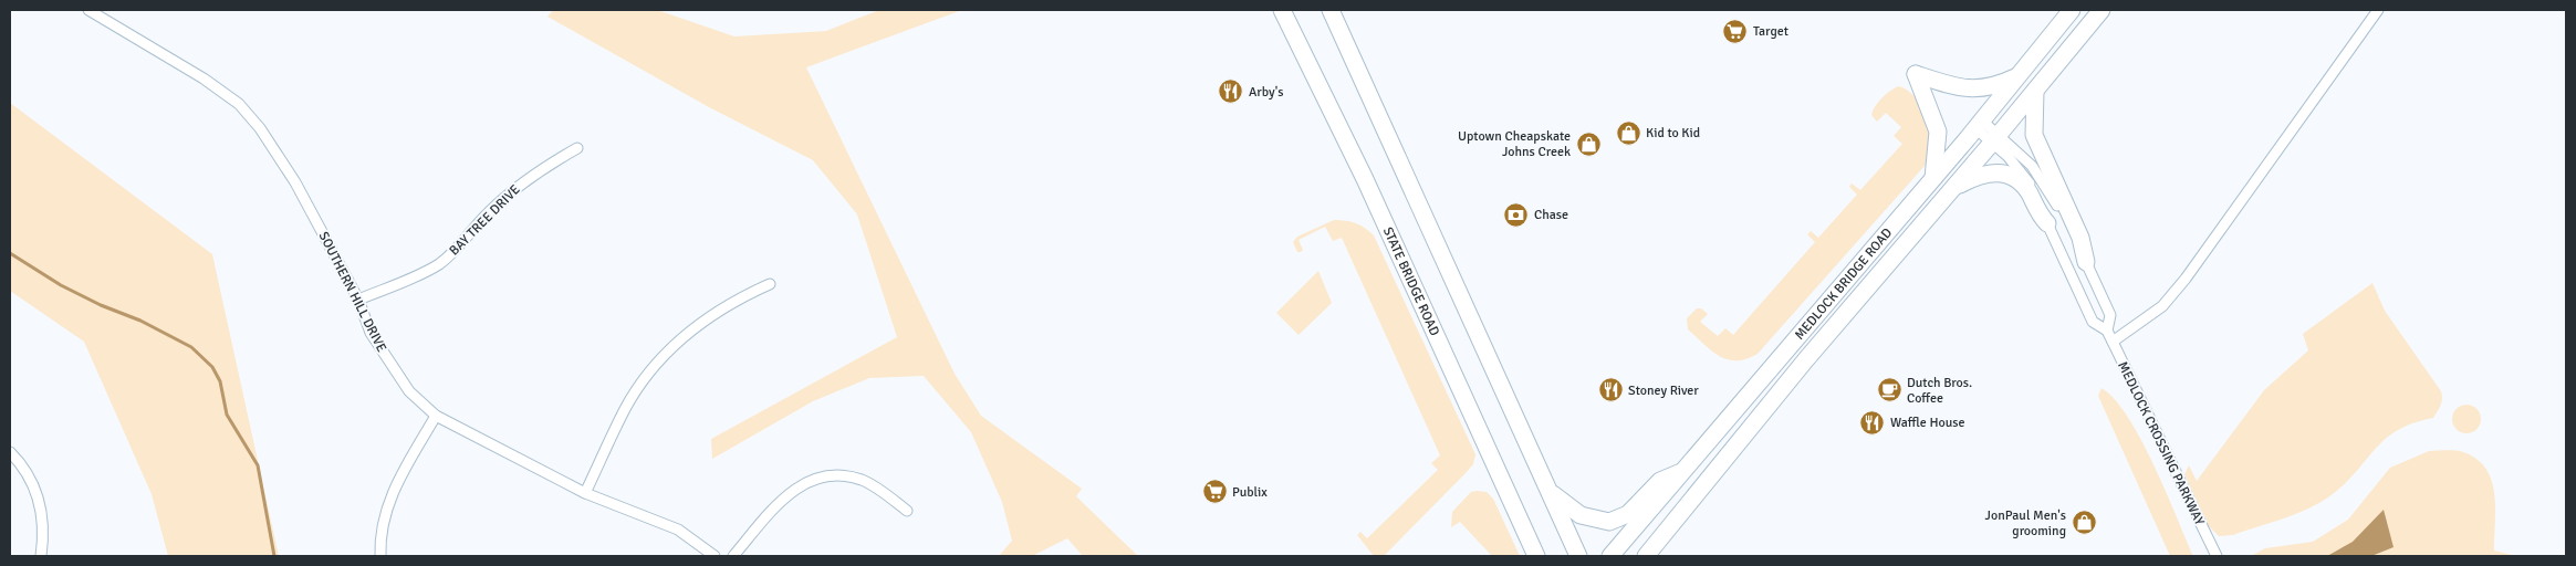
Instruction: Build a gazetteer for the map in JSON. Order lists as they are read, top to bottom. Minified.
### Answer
{"streets":{"highway":["STATE BRIDGE ROAD","MEDLOCK BRIDGE ROAD"],"street":["BAY TREE DRIVE","SOUTHERN HILL DRIVE","MEDLOCK CROSSING PARKWAY"]},"crossings":[["BAY TREE DRIVE","SOUTHERN HILL DRIVE"],["MEDLOCK BRIDGE ROAD","MEDLOCK CROSSING PARKWAY"]],"places":{"supermarket":["Target","Publix"],"restaurant":["Arby's","Stoney River","Waffle House"],"shop":["Kid to Kid","Uptown Cheapskate Johns Creek","JonPaul Men's grooming"],"bank":["Chase"],"cafe":["Dutch Bros. Coffee"]}}
